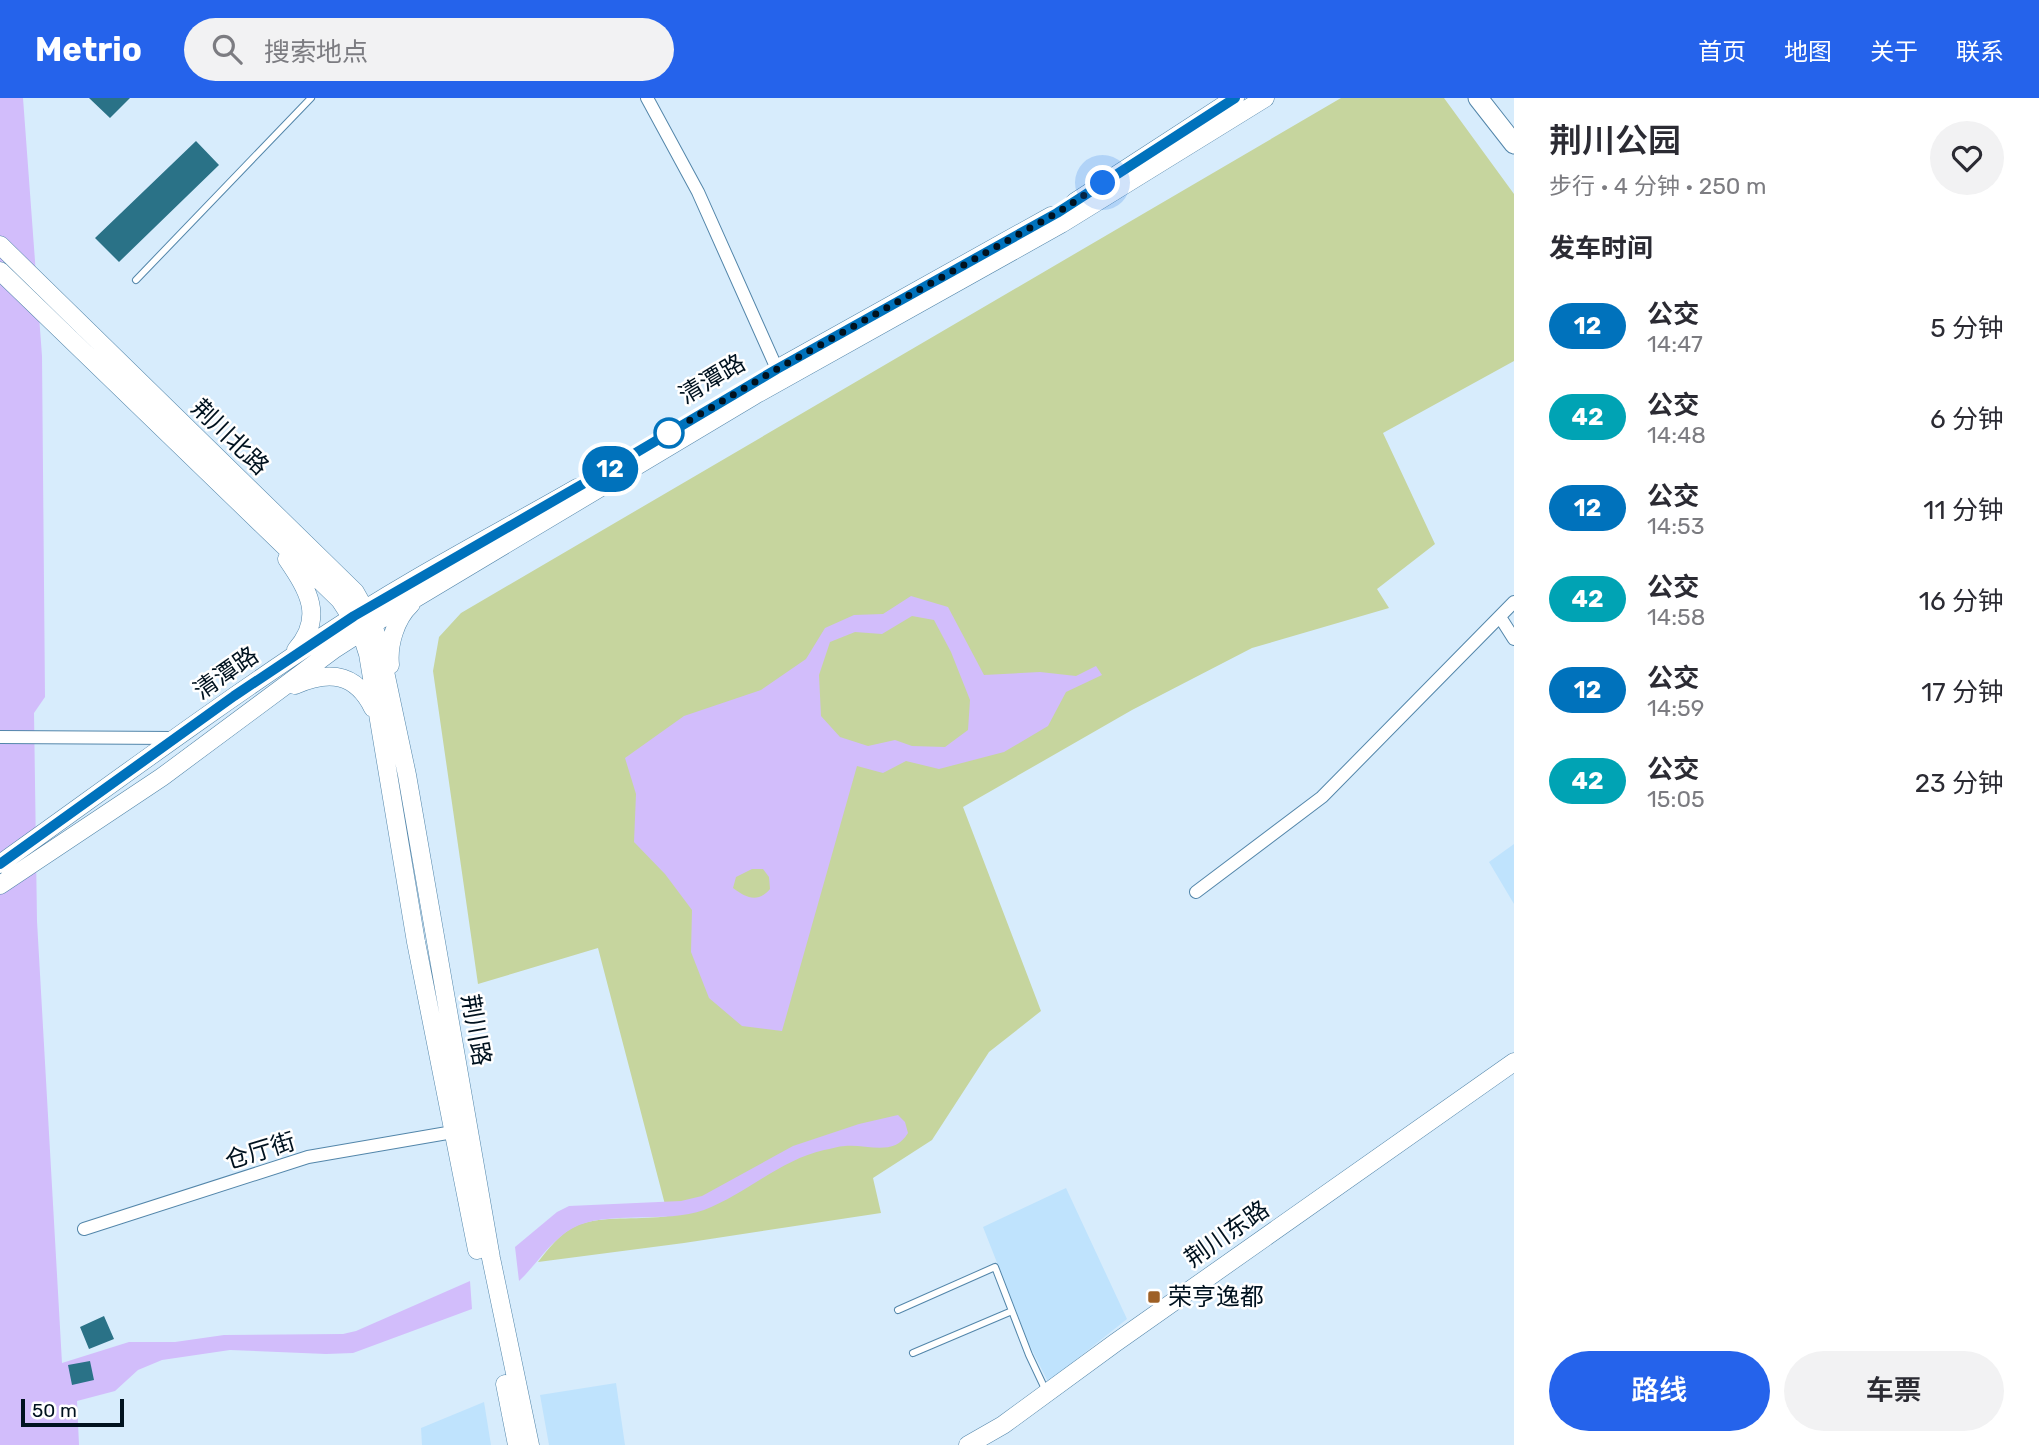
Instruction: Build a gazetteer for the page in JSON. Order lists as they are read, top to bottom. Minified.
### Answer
{"streets":{"main road":["清潭路","荆川北路","荆川路","荆川东路"],"street":["仓厅街"]},"crossings":[["清潭路","荆川北路"],["清潭路","荆川路"],["荆川北路","荆川路"],["荆川路","仓厅街"]],"places":{"transit":["荣亨逸都"]},"lines":["bus line 12"],"scale_bar":"50 m","page":{"header":"Metrio","search":"搜索地点","nav":["首页","地图","关于","联系"],"on_map":"12","heading":[["荆川公园","步行 · 4 分钟 · 250 m"],"发车时间"],"list":[{"mark":"12","name":"公交","note":"14:47","value":"5 分钟"},{"mark":"42","name":"公交","note":"14:48","value":"6 分钟"},{"mark":"12","name":"公交","note":"14:53","value":"11 分钟"},{"mark":"42","name":"公交","note":"14:58","value":"16 分钟"},{"mark":"12","name":"公交","note":"14:59","value":"17 分钟"},{"mark":"42","name":"公交","note":"15:05","value":"23 分钟"}],"buttons":["路线","车票"],"scale":"50 m"}}
